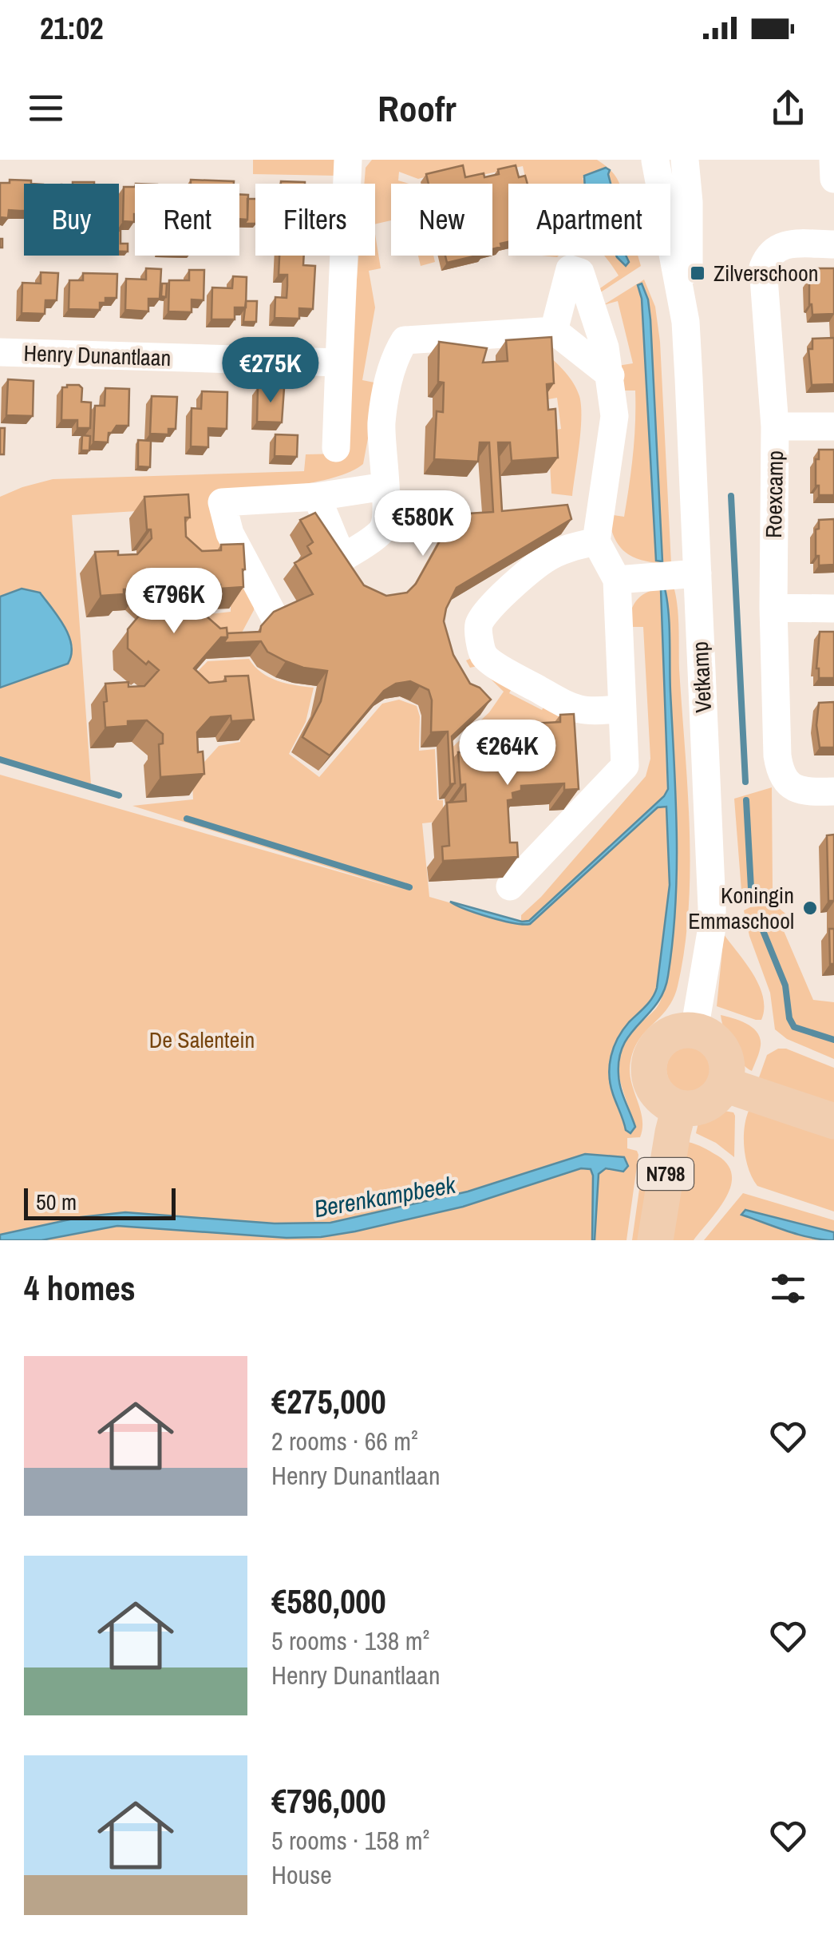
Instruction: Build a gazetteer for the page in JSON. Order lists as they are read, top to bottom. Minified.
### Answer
{"streets":{"main road":["N798"],"street":["Henry Dunantlaan","Roexcamp","Vetkamp"]},"crossings":[["Vetkamp","N798"]],"water":["Berenkampbeek"],"parks":["De Salentein"],"places":{"transit":["Zilverschoon"],"other":["Koningin Emmaschool"]},"scale_bar":"50 m","page":{"status":"21:02","header":"Roofr","chip":["Buy","Rent","Filters","New","Apartment"],"price":["€275K","€580K","€796K","€264K"],"scale":"50 m","heading":"4 homes","list":[{"name":"€275,000","note":"2 rooms · 66 m² · Henry Dunantlaan"},{"name":"€580,000","note":"5 rooms · 138 m² · Henry Dunantlaan"},{"name":"€796,000","note":"5 rooms · 158 m² · House"}]}}
